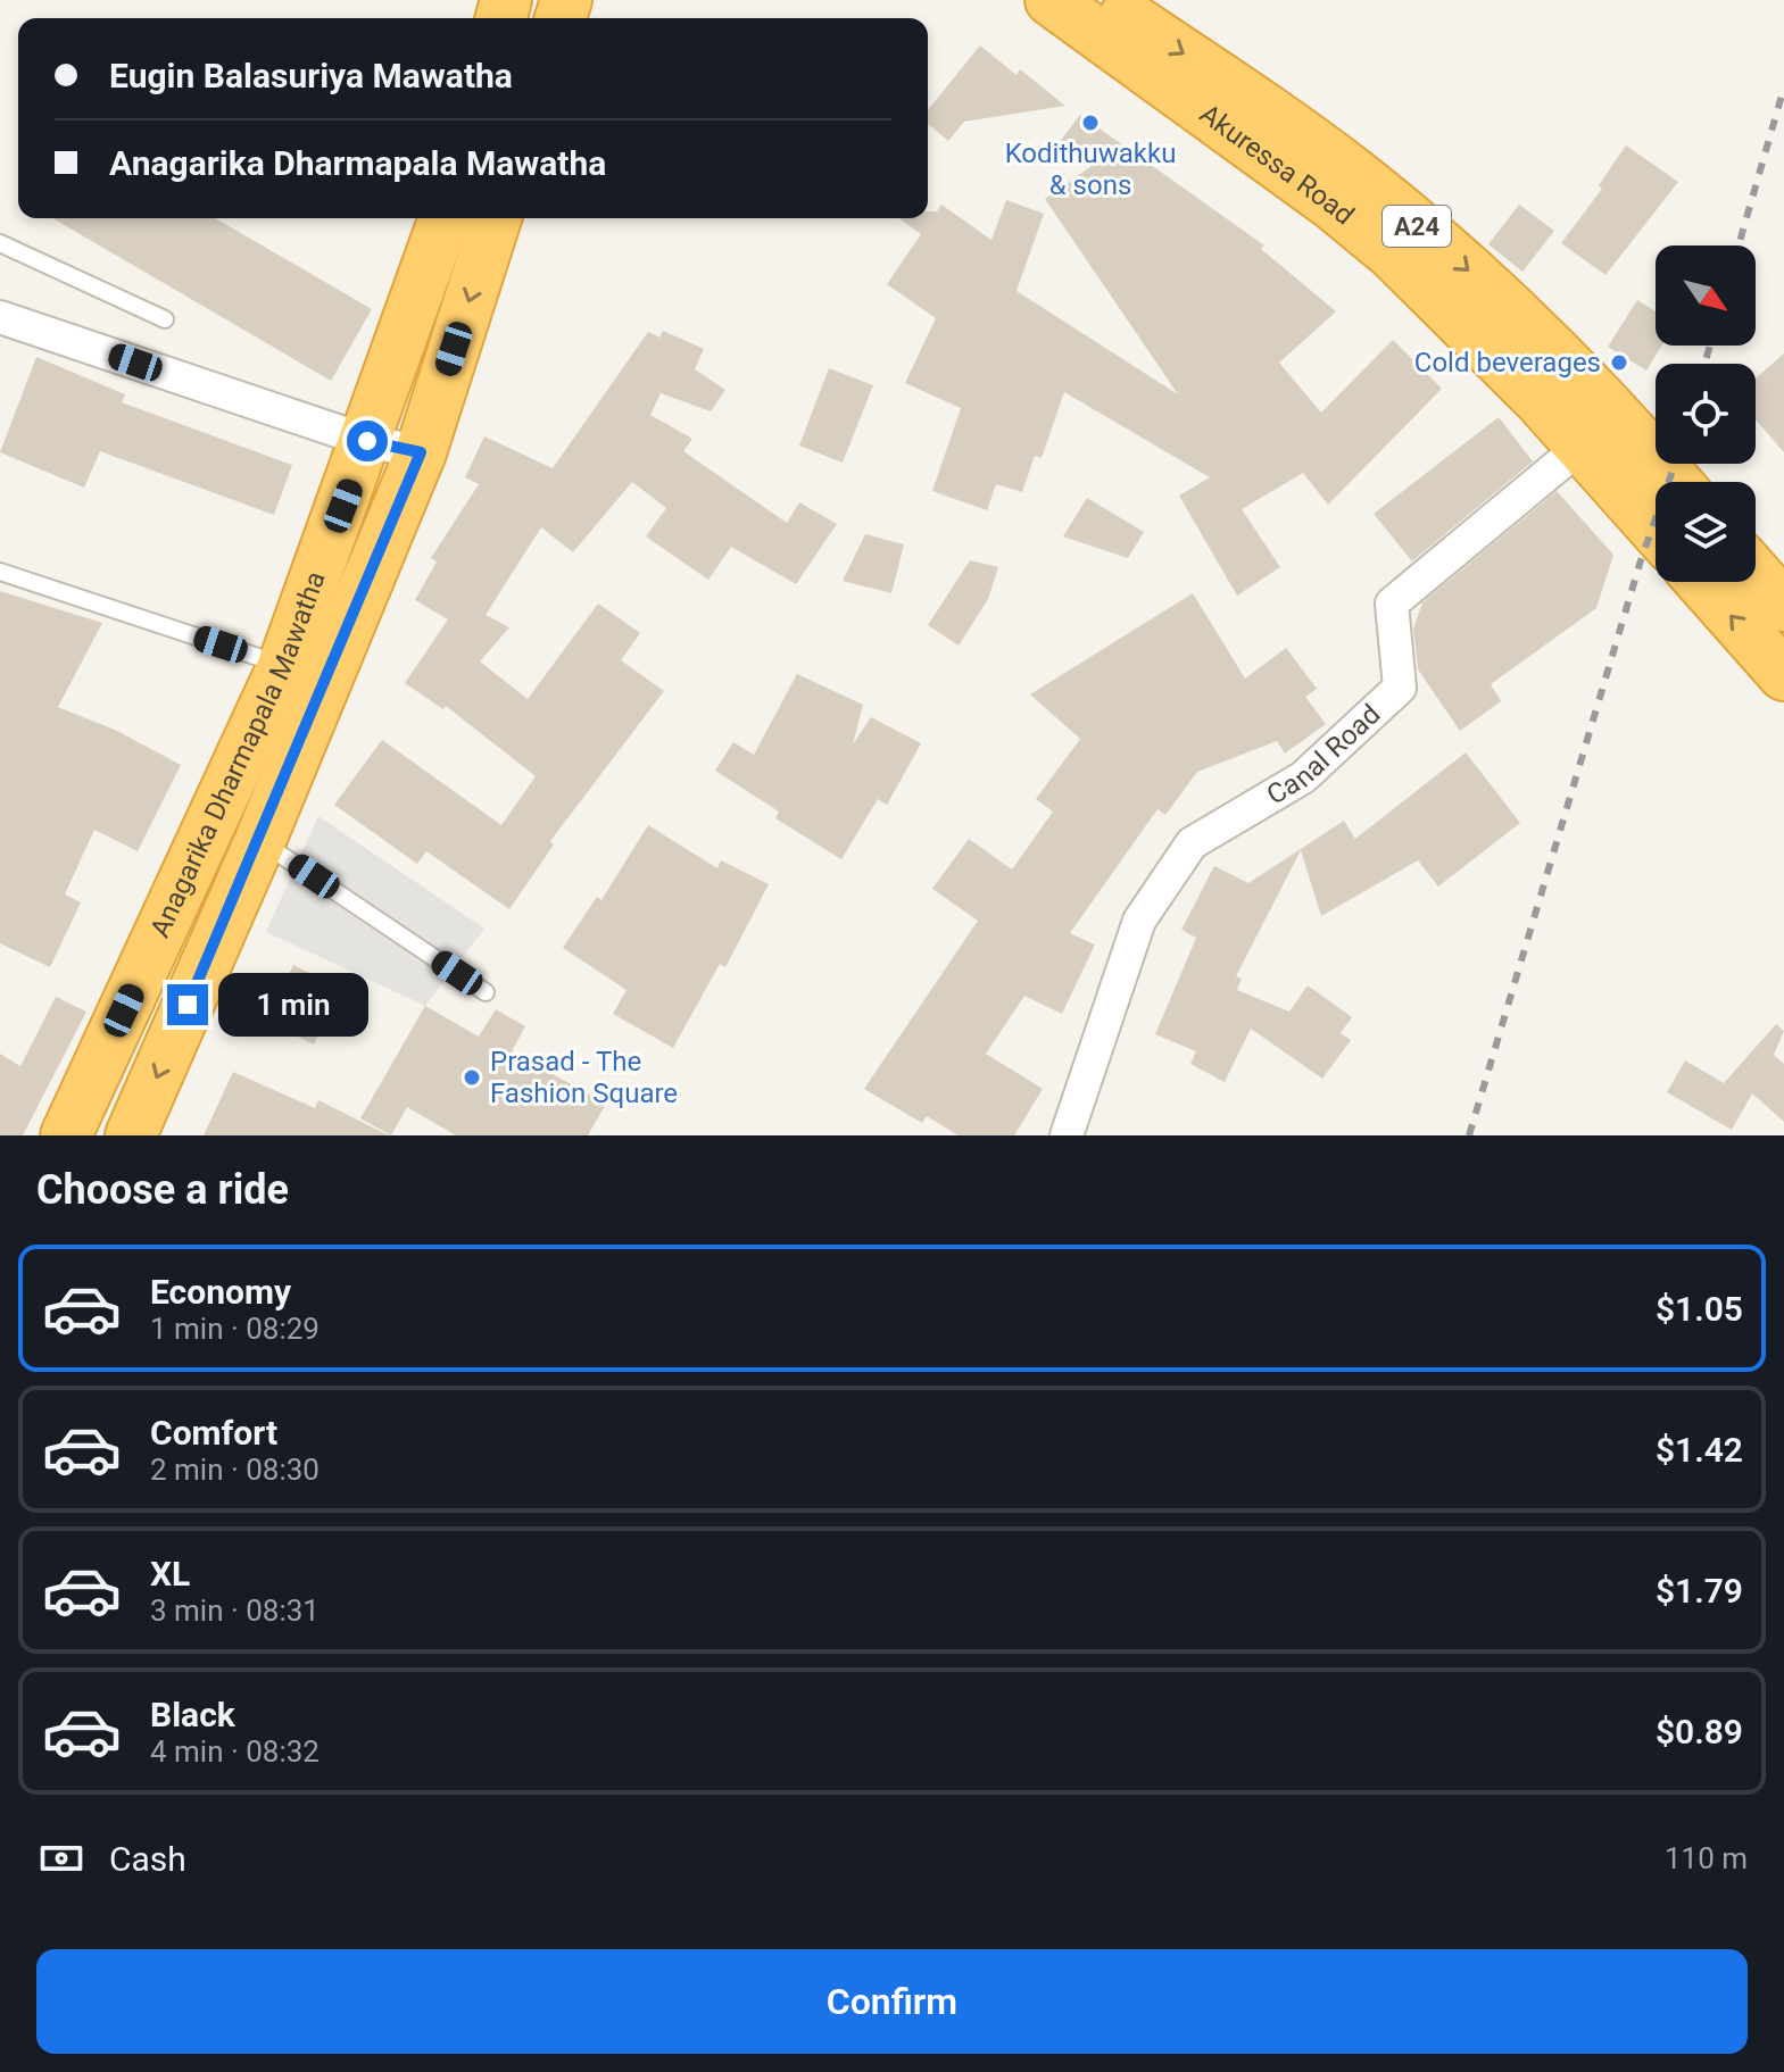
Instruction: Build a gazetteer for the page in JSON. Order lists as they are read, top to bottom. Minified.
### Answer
{"streets":{"highway":["Akuressa Road","A24","Anagarika Dharmapala Mawatha"],"street":["Canal Road"]},"crossings":[["Akuressa Road","Canal Road"]],"places":["Kodithuwakku & sons","Cold beverages","Prasad - The Fashion Square"],"north":"bottom right","page":{"banner":["Eugin Balasuriya Mawatha","Anagarika Dharmapala Mawatha"],"bubble":"1 min","heading":"Choose a ride","list":[{"name":"Economy","note":"1 min · 08:29","value":"$1.05"},{"name":"Comfort","note":"2 min · 08:30","value":"$1.42"},{"name":"XL","note":"3 min · 08:31","value":"$1.79"},{"name":"Black","note":"4 min · 08:32","value":"$0.89"}],"pay":["Cash","110 m"],"buttons":"Confirm"}}
